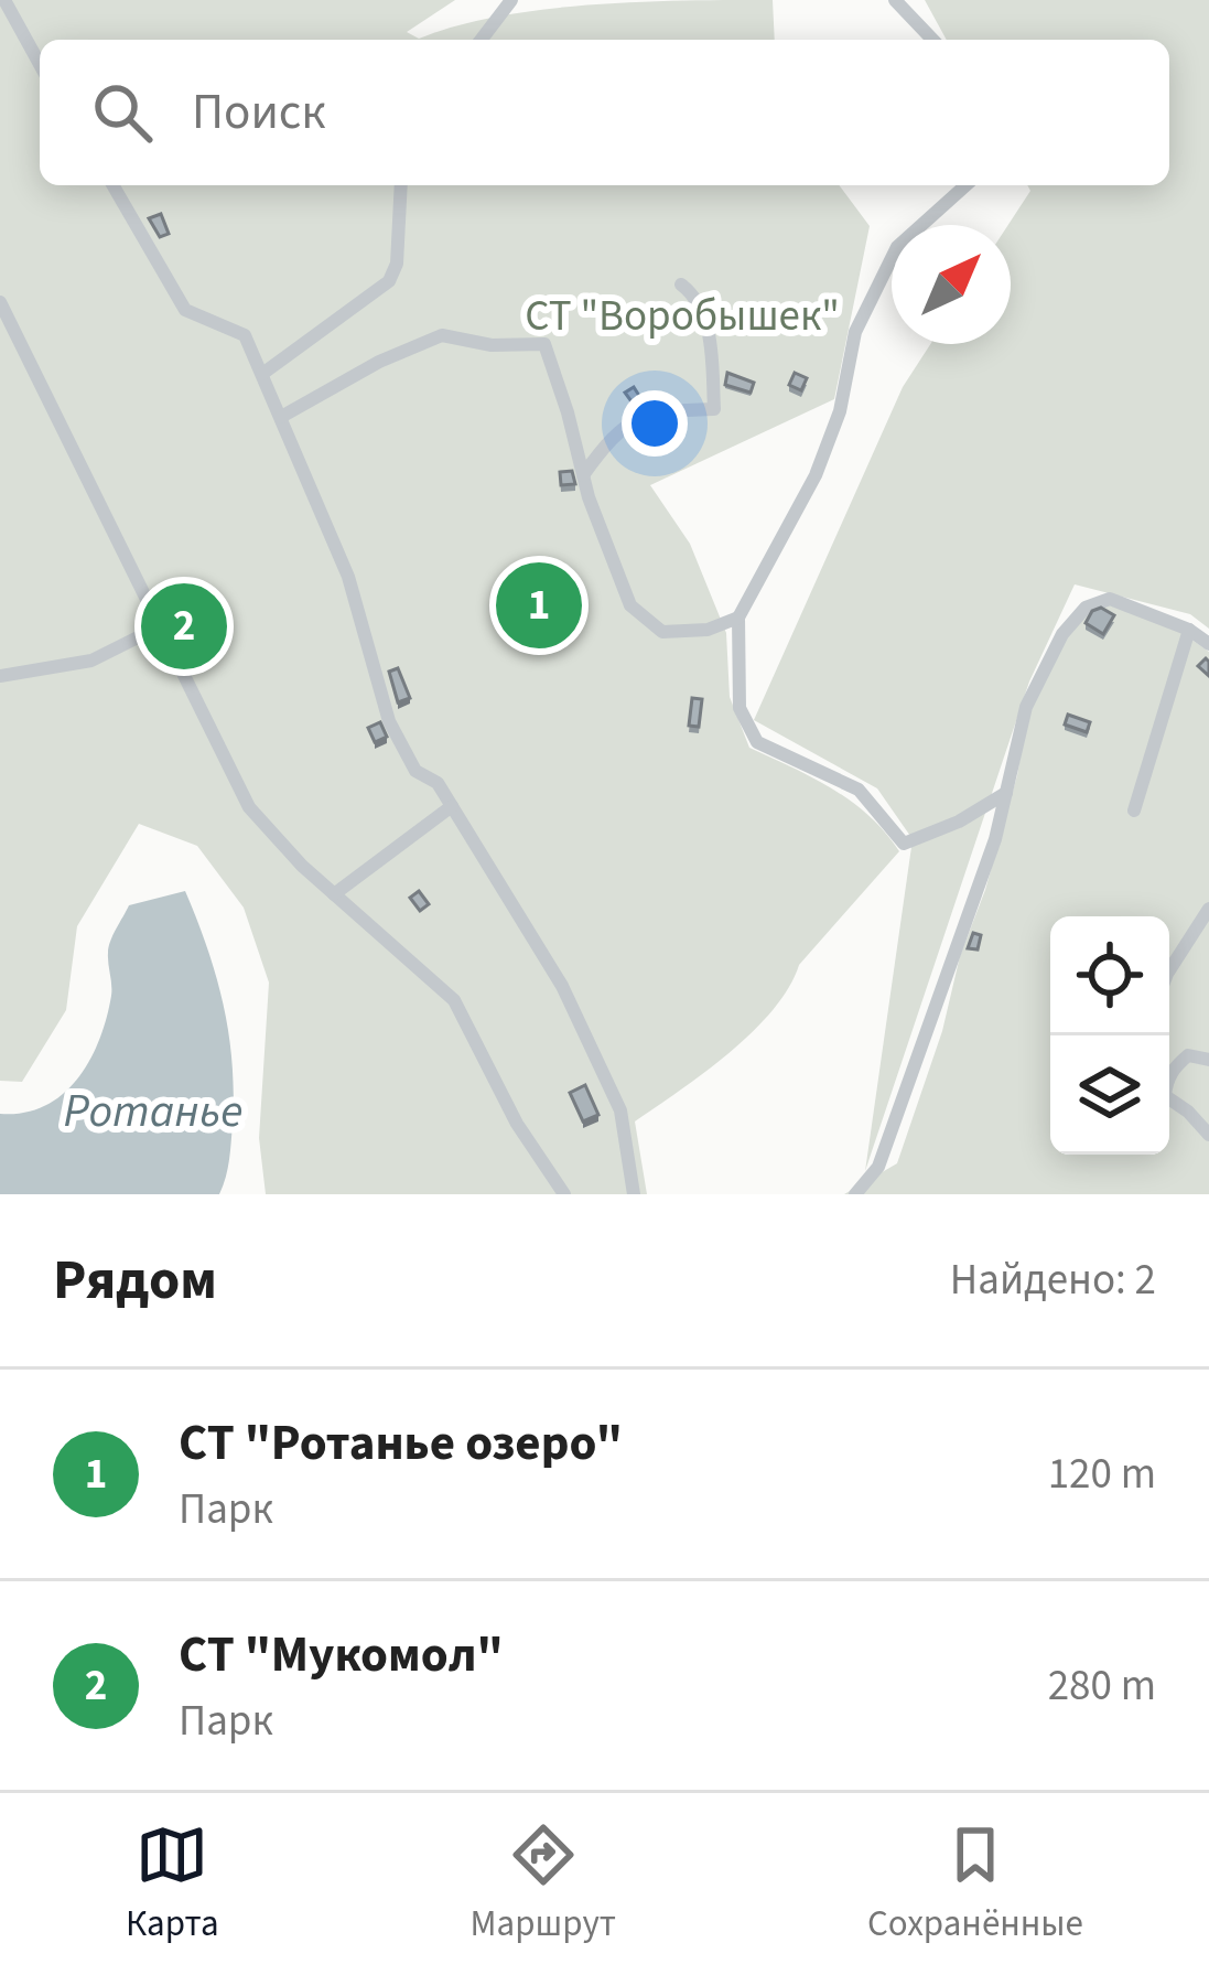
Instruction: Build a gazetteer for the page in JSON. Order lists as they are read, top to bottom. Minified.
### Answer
{"water":["Ротанье"],"parks":["СТ \"Воробышек\""],"north":"top right","page":{"search":"Поиск","pins":["1","2"],"heading":["Рядом","Найдено: 2"],"list":[{"mark":"1","name":"СТ \"Ротанье озеро\"","note":"Парк","value":"120 m"},{"mark":"2","name":"СТ \"Мукомол\"","note":"Парк","value":"280 m"}],"nav":["Карта","Маршрут","Сохранённые"]}}
